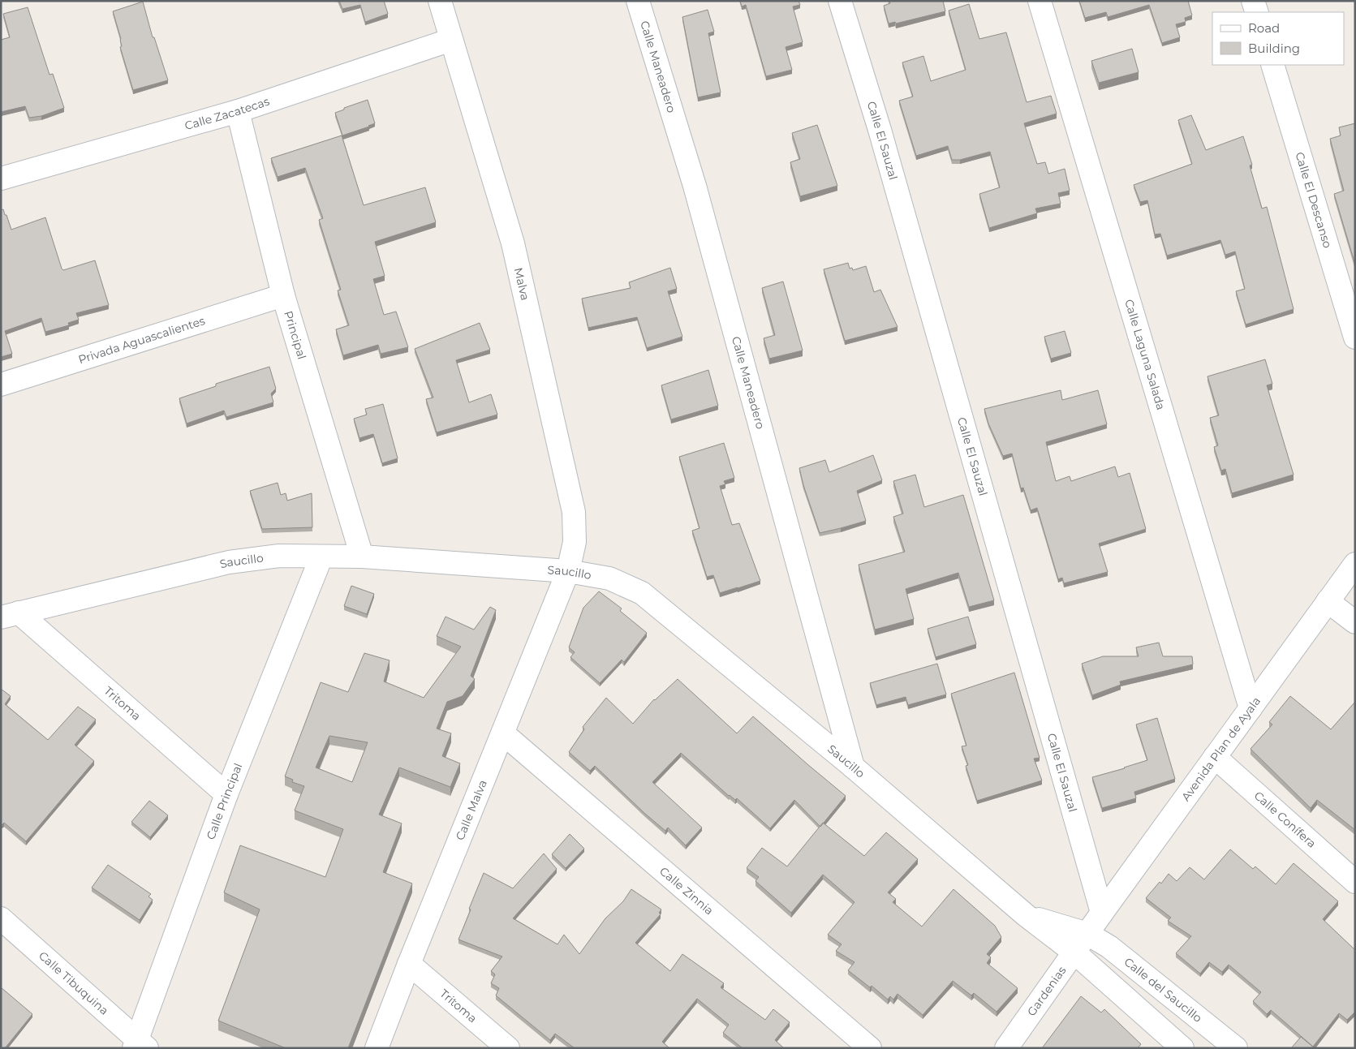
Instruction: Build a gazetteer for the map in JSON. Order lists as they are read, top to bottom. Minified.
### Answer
{"streets":{"street":["Calle Maneadero","Calle Zacatecas","Calle El Sauzal","Calle El Descanso","Malva","Principal","Privada Aguascalientes","Calle Laguna Salada","Saucillo","Tritoma","Avenida Plan de Ayala","Calle Principal","Calle Malva","Calle Conífera","Calle Zinnia","Calle Tibuquina","Calle del Saucillo","Gardenias"]},"crossings":[["Calle Maneadero","Saucillo"],["Calle Zacatecas","Malva"],["Calle Zacatecas","Principal"],["Calle El Sauzal","Avenida Plan de Ayala"],["Malva","Saucillo"],["Malva","Calle Malva"],["Principal","Privada Aguascalientes"],["Principal","Saucillo"],["Calle Laguna Salada","Avenida Plan de Ayala"],["Saucillo","Tritoma"],["Saucillo","Avenida Plan de Ayala"],["Saucillo","Calle Principal"],["Saucillo","Calle Malva"],["Saucillo","Calle del Saucillo"],["Saucillo","Gardenias"],["Tritoma","Calle Principal"],["Tritoma","Calle Malva"],["Avenida Plan de Ayala","Calle Conífera"],["Avenida Plan de Ayala","Calle del Saucillo"],["Avenida Plan de Ayala","Gardenias"],["Calle Principal","Calle Tibuquina"],["Calle Malva","Calle Zinnia"],["Calle del Saucillo","Gardenias"]],"legend":["Road","Building"]}
